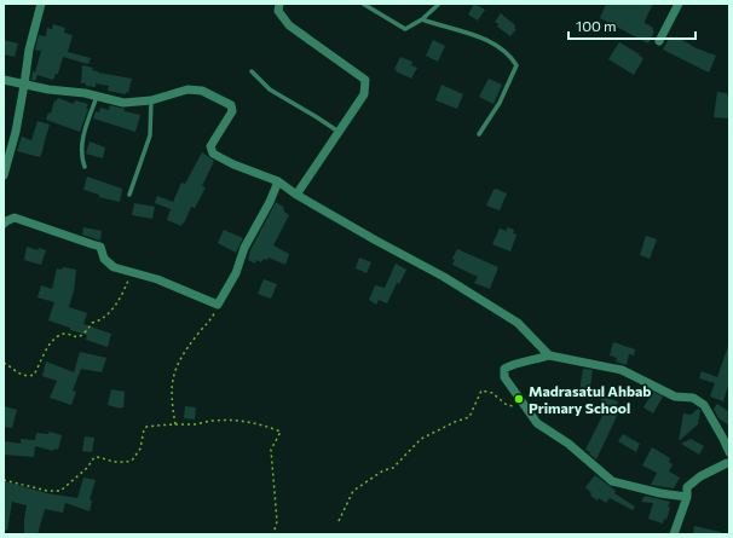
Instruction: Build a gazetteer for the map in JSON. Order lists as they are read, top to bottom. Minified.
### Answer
{"places":["Madrasatul Ahbab Primary School"],"scale_bar":"100 m"}
